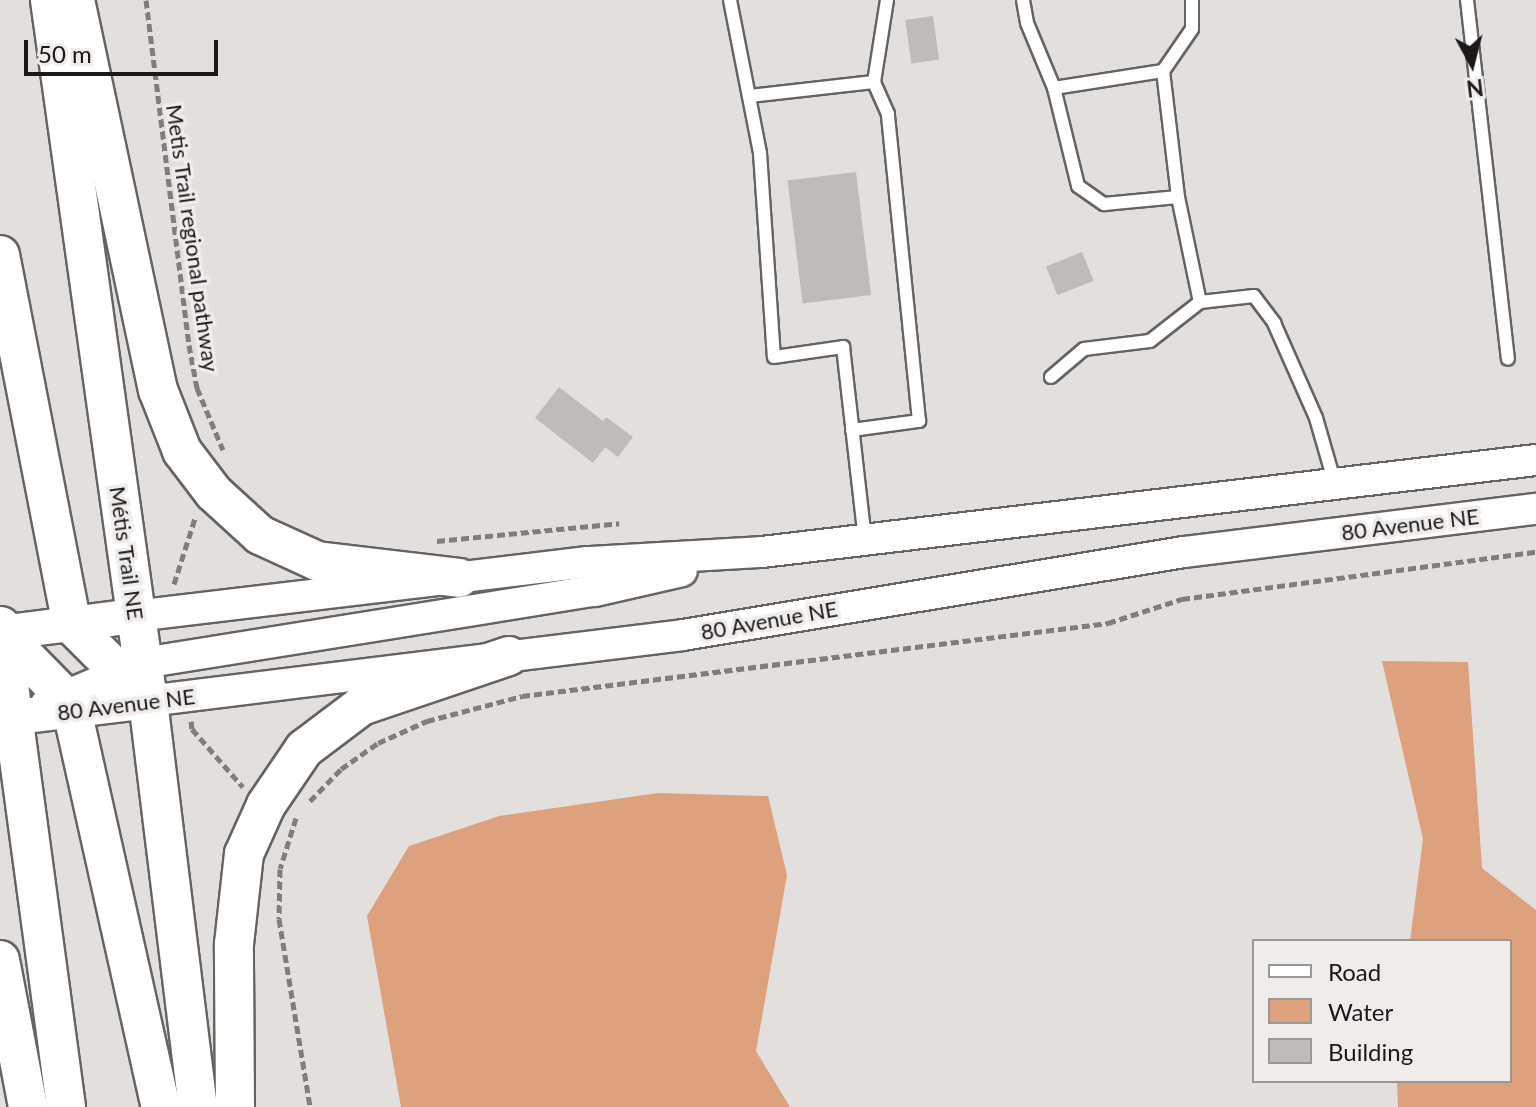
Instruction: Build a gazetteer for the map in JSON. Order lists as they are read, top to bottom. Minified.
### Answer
{"streets":{"main road":["80 Avenue NE","Métis Trail NE"],"path":["Metis Trail regional pathway"]},"legend":["Road","Water","Building"],"scale_bar":"50 m","north":"bottom"}
